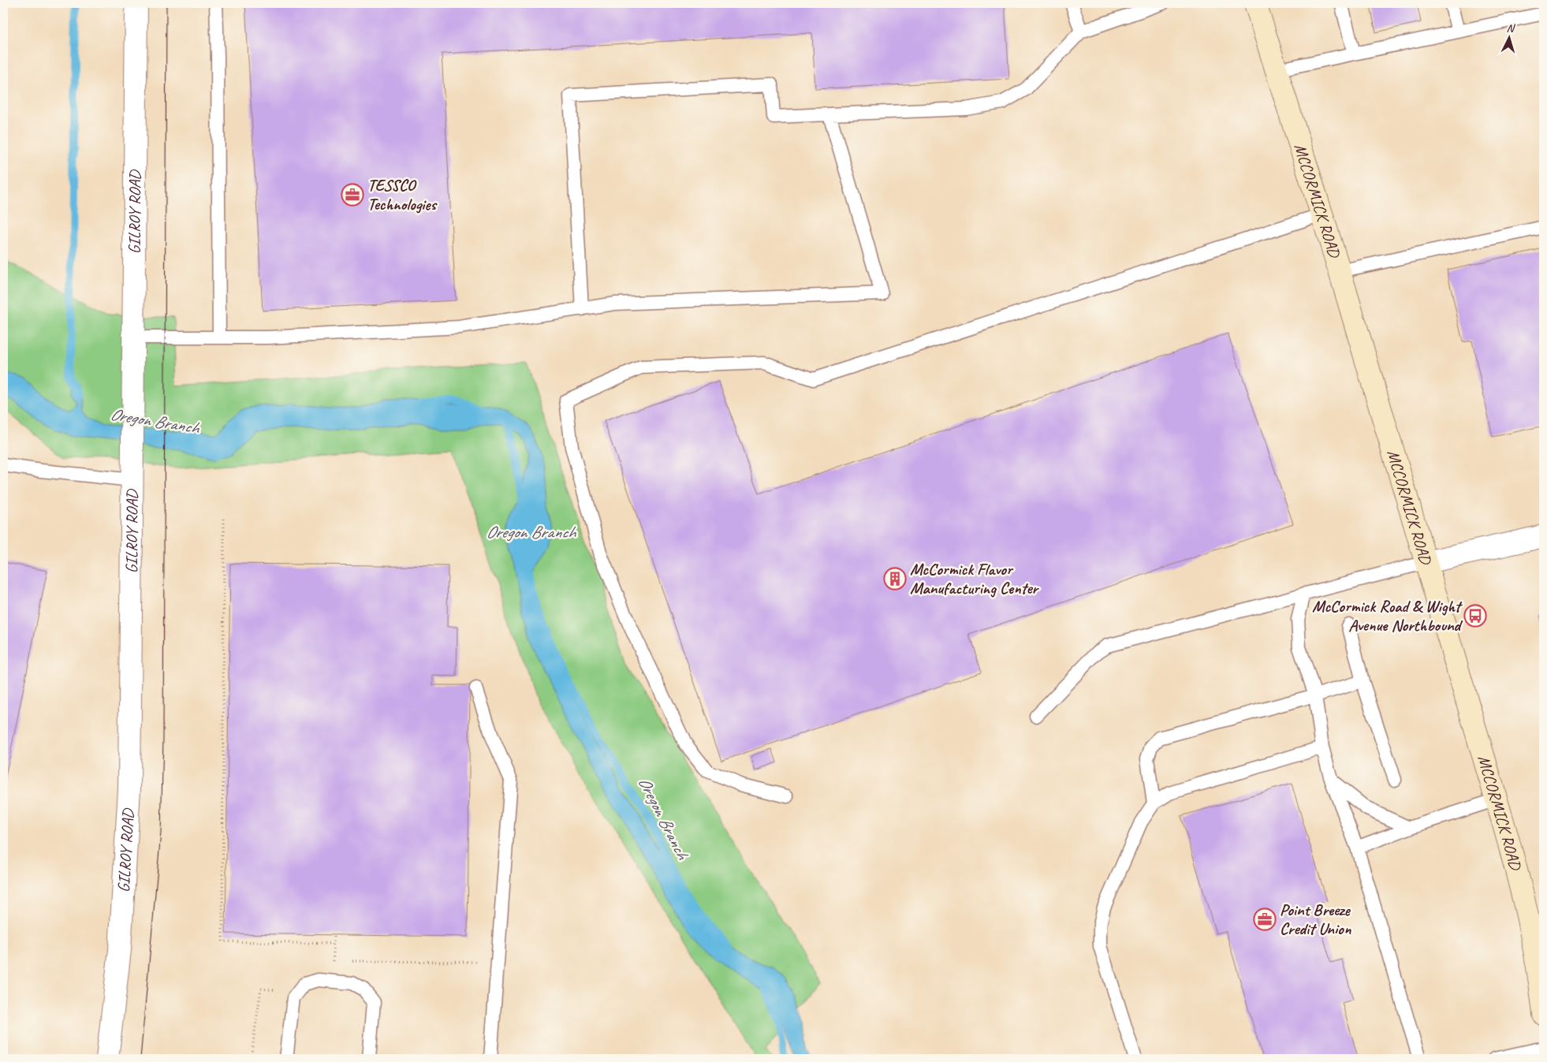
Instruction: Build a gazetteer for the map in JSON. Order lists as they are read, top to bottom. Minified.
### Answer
{"streets":{"main road":["MCCORMICK ROAD"],"street":["GILROY ROAD"]},"water":["Oregon Branch"],"places":{"office":["TESSCO Technologies","Point Breeze Credit Union"],"building":["McCormick Flavor Manufacturing Center"],"bus stop":["McCormick Road & Wight Avenue Northbound"]},"north":"top"}
